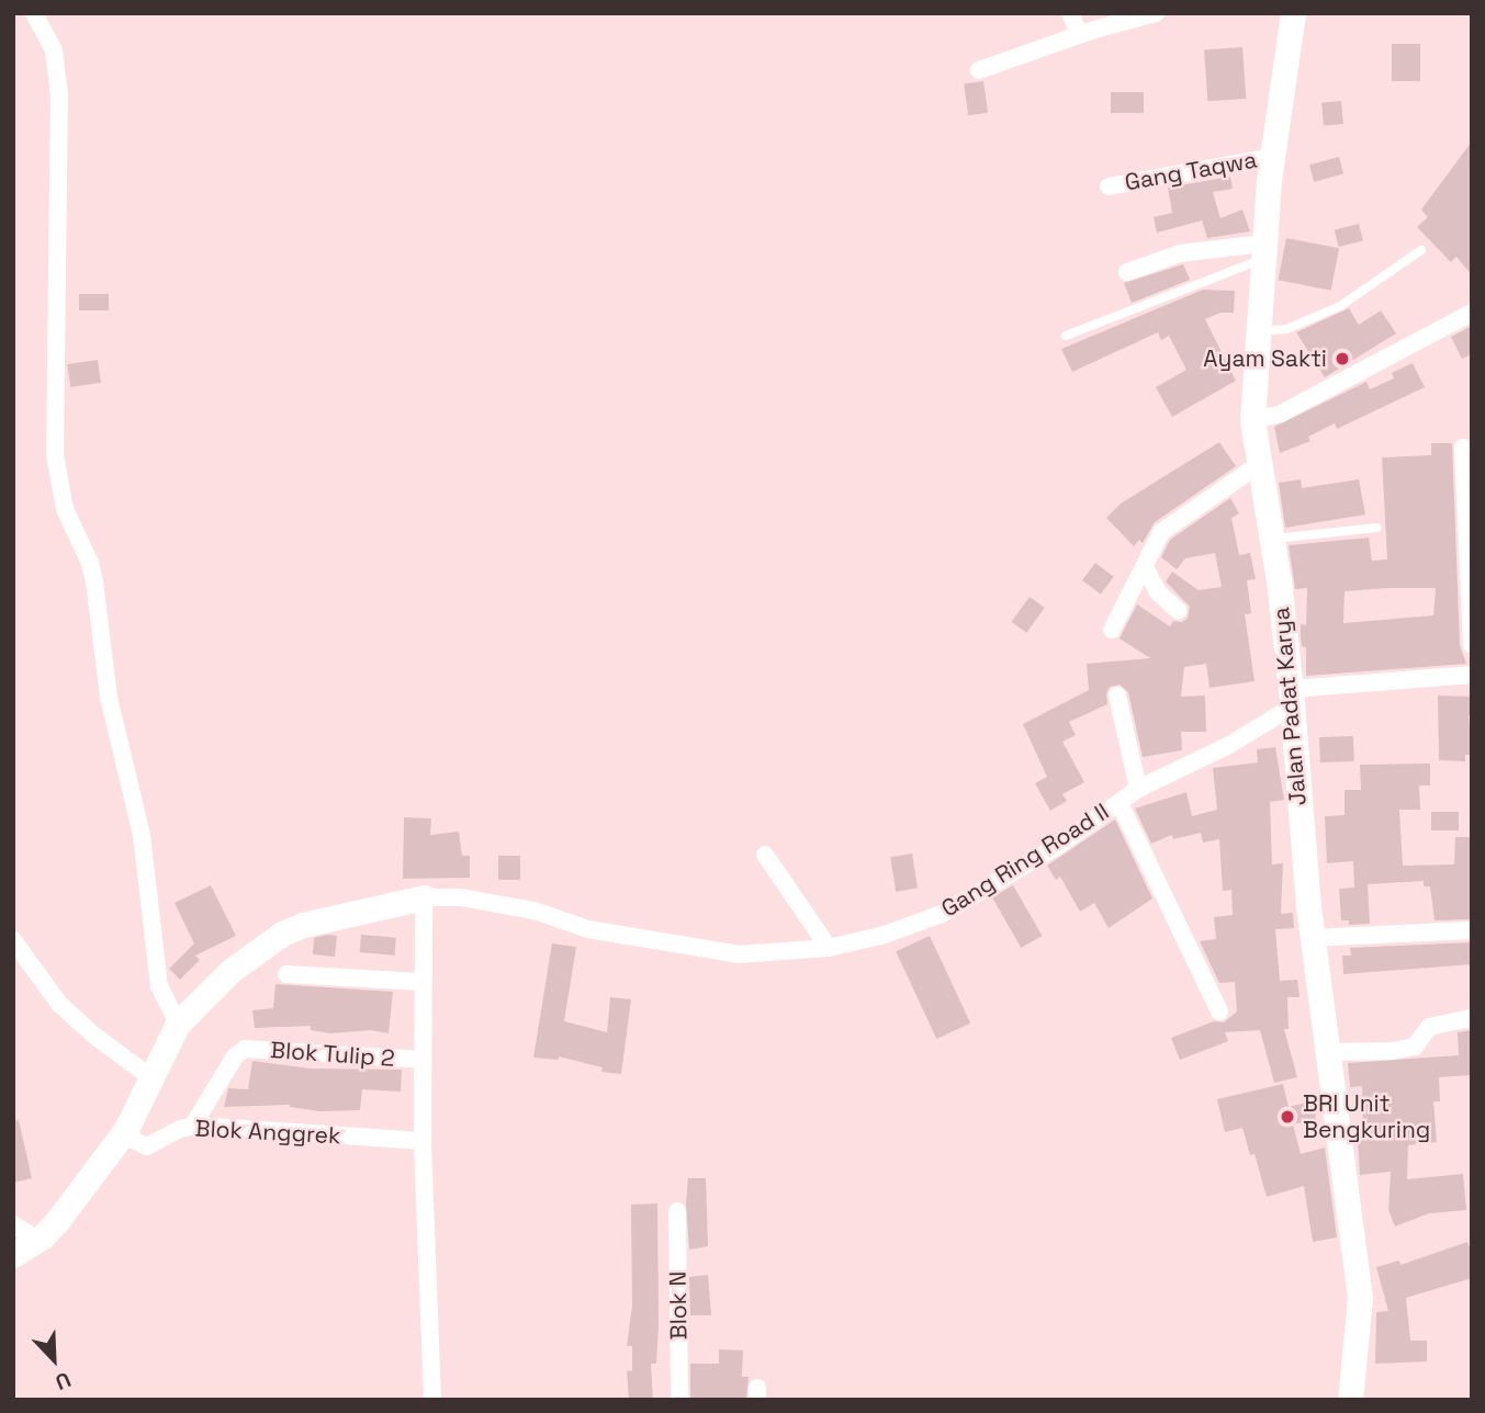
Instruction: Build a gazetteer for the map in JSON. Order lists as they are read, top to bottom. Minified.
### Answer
{"streets":{"main road":["Jalan Padat Karya"],"street":["Gang Taqwa","Gang Ring Road II","Blok Tulip 2","Blok Anggrek","Blok N"]},"crossings":[["Gang Taqwa","Jalan Padat Karya"],["Jalan Padat Karya","Gang Ring Road II"],["Blok Tulip 2","Blok Anggrek"]],"places":["Ayam Sakti","BRI Unit Bengkuring"],"north":"bottom right"}
